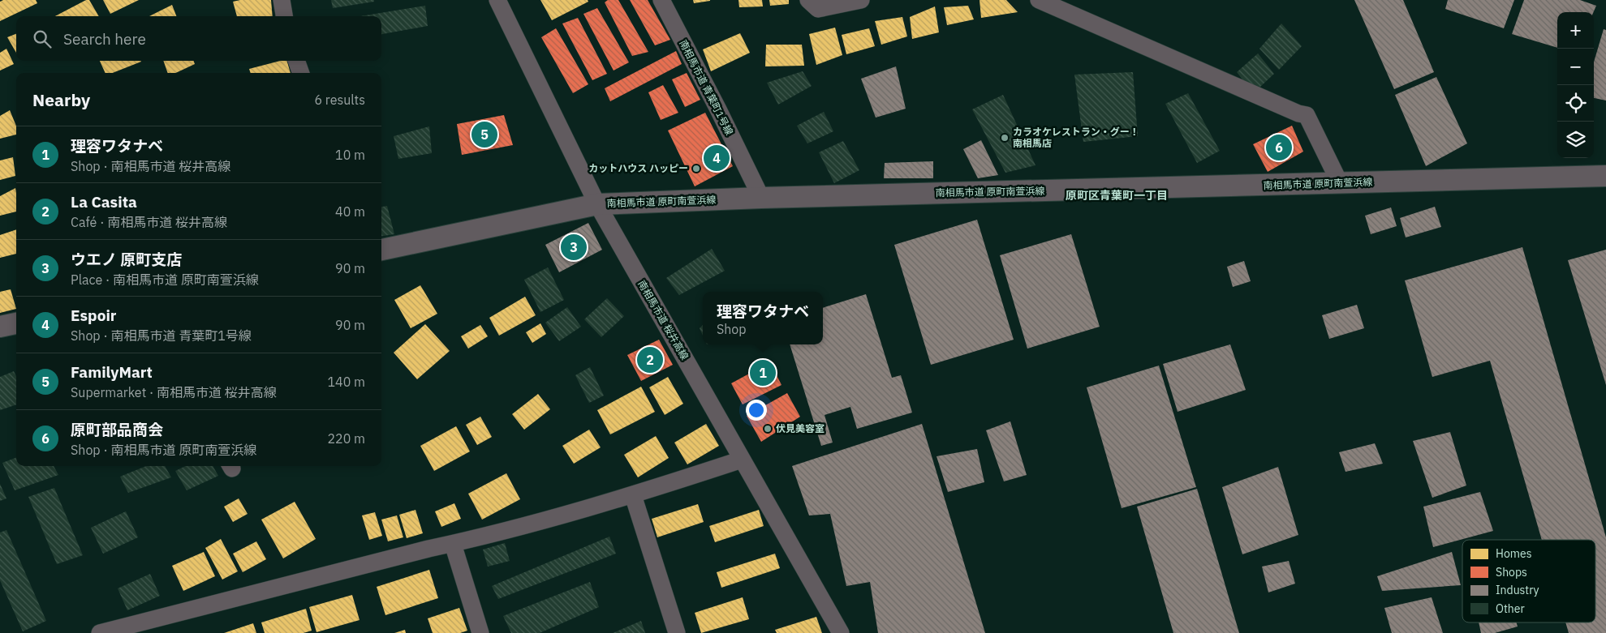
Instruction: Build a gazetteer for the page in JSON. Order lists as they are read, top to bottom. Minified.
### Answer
{"streets":{"street":["南相馬市道 青葉町1号線","南相馬市道 原町南萱浜線","南相馬市道 桜井高線"]},"crossings":[["南相馬市道 青葉町1号線","南相馬市道 原町南萱浜線"],["南相馬市道 原町南萱浜線","南相馬市道 桜井高線"]],"districts":["原町区青葉町一丁目"],"places":["カラオケレストラン・グー！ 南相馬店","カットハウス ハッピー","伏見美容室"],"legend":["Homes","Shops","Industry","Other"],"page":{"map_buttons":["+","−"],"search":"Search here","heading":["Nearby","6 results"],"pins":["5","6","4","3","2","1"],"list":[{"mark":"1","name":"理容ワタナベ","note":"Shop · 南相馬市道 桜井高線","value":"10 m"},{"mark":"2","name":"La Casita","note":"Café · 南相馬市道 桜井高線","value":"40 m"},{"mark":"3","name":"ウエノ 原町支店","note":"Place · 南相馬市道 原町南萱浜線","value":"90 m"},{"mark":"4","name":"Espoir","note":"Shop · 南相馬市道 青葉町1号線","value":"90 m"},{"mark":"5","name":"FamilyMart","note":"Supermarket · 南相馬市道 桜井高線","value":"140 m"},{"mark":"6","name":"原町部品商会","note":"Shop · 南相馬市道 原町南萱浜線","value":"220 m"}],"popup":["理容ワタナベ","Shop"]}}
